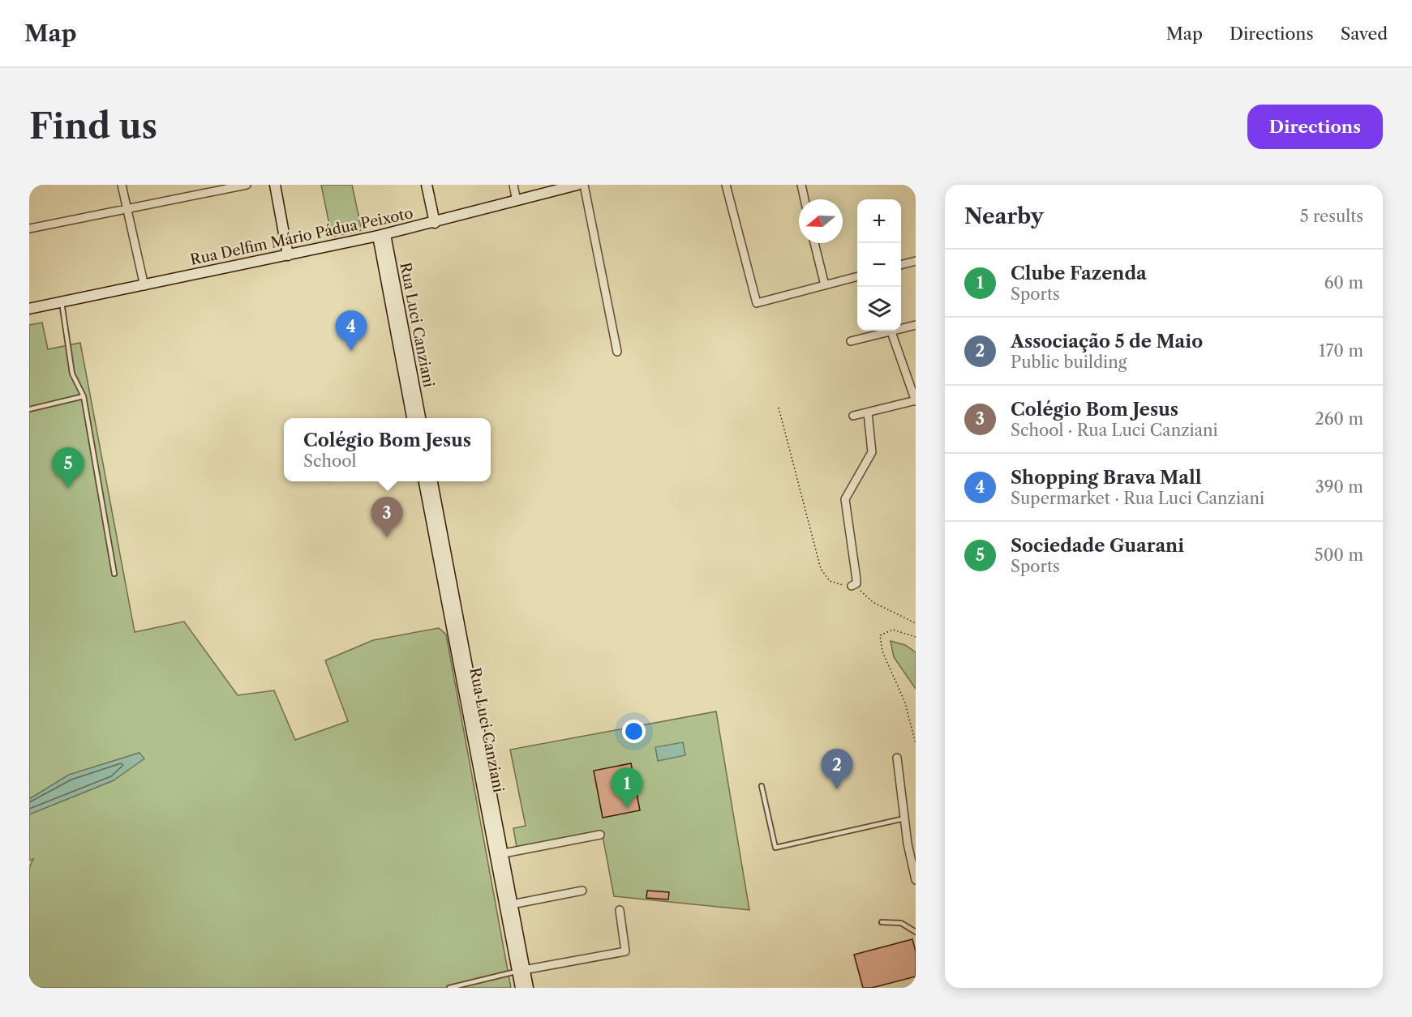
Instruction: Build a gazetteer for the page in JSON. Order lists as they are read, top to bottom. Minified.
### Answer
{"streets":{"main road":["Rua Delfim Mário Pádua Peixoto","Rua Luci Canziani"]},"crossings":[["Rua Delfim Mário Pádua Peixoto","Rua Luci Canziani"]],"north":"left","page":{"header":"Map","nav":["Map","Directions","Saved"],"buttons":"Directions","title":"Find us","heading":["Nearby","5 results"],"map_buttons":["+","−"],"list":[{"mark":"1","name":"Clube Fazenda","note":"Sports","value":"60 m"},{"mark":"2","name":"Associação 5 de Maio","note":"Public building","value":"170 m"},{"mark":"3","name":"Colégio Bom Jesus","note":"School · Rua Luci Canziani","value":"260 m"},{"mark":"4","name":"Shopping Brava Mall","note":"Supermarket · Rua Luci Canziani","value":"390 m"},{"mark":"5","name":"Sociedade Guarani","note":"Sports","value":"500 m"}],"pins":["4","5","3","2","1"],"popup":["Colégio Bom Jesus","School"]}}
